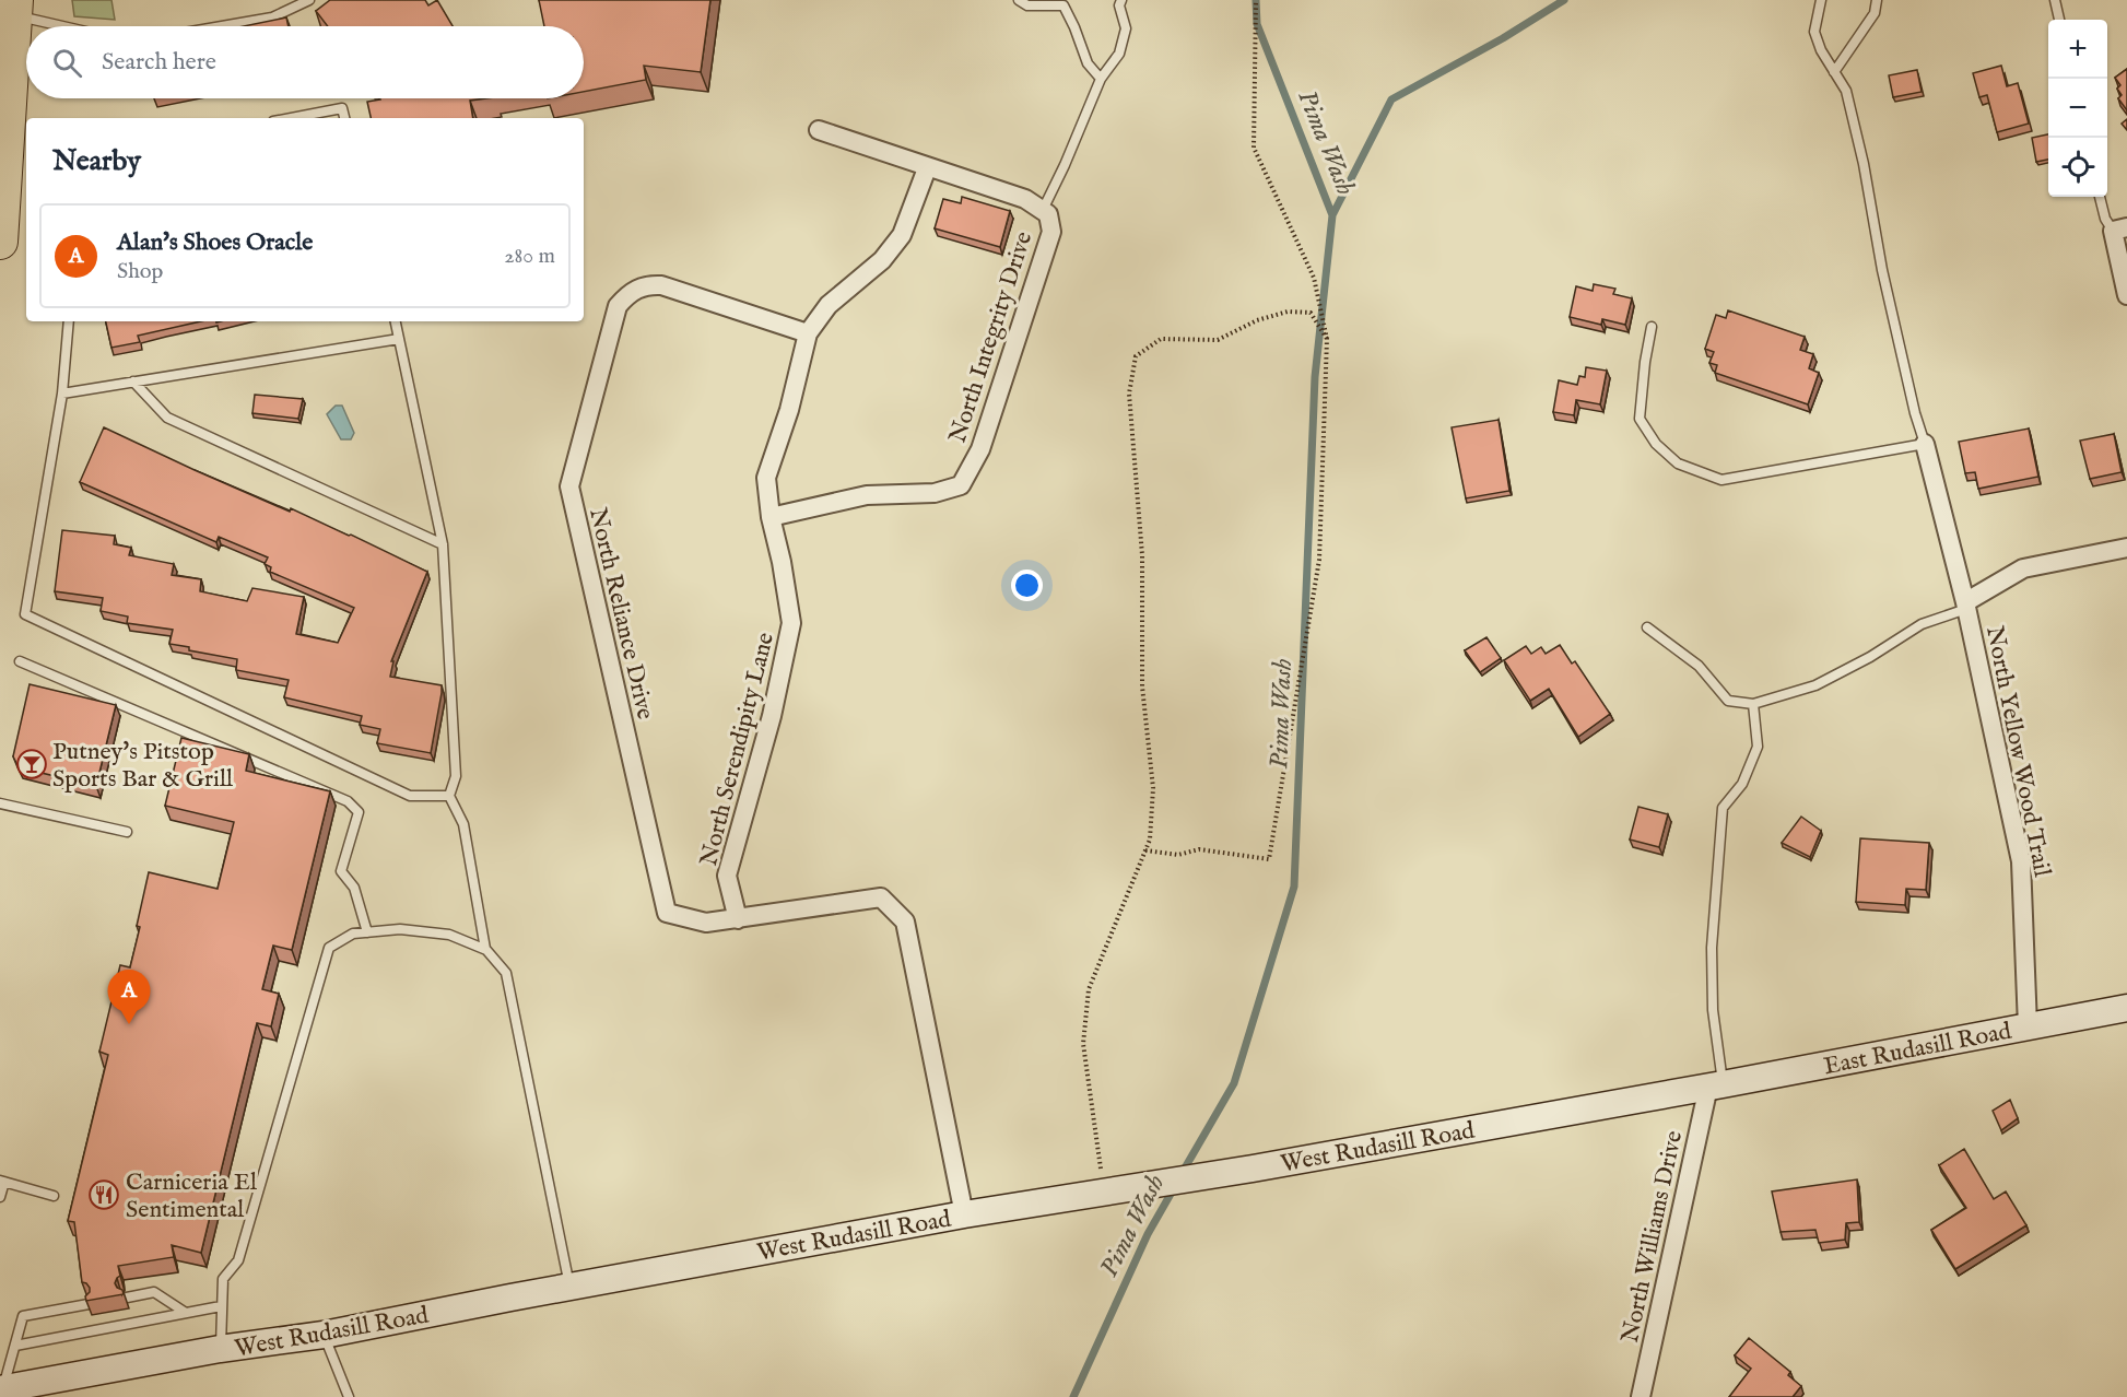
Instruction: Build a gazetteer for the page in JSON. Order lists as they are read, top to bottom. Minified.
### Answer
{"streets":{"street":["North Integrity Drive","North Reliance Drive","North Serendipity Lane","North Yellow Wood Trail","East Rudasill Road","West Rudasill Road","North Williams Drive"]},"crossings":[["North Integrity Drive","North Serendipity Lane"],["North Reliance Drive","North Serendipity Lane"],["North Yellow Wood Trail","East Rudasill Road"],["East Rudasill Road","West Rudasill Road"],["East Rudasill Road","North Williams Drive"],["West Rudasill Road","North Williams Drive"]],"water":["Pima Wash"],"places":{"bar":["Putney's Pitstop Sports Bar & Grill"],"restaurant":["Carniceria El Sentimental"]},"page":{"map_buttons":["+","−"],"search":"Search here","heading":"Nearby","list":[{"mark":"A","name":"Alan's Shoes Oracle","note":"Shop","value":"280 m"}],"pins":"A"}}
